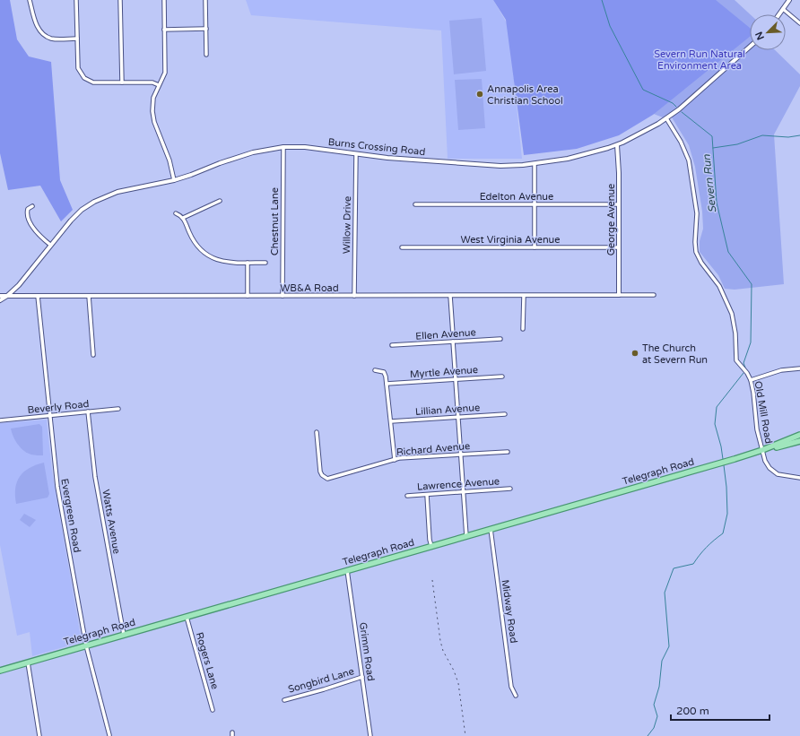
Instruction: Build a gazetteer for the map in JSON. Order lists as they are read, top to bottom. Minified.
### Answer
{"streets":{"main road":["Telegraph Road"],"street":["Burns Crossing Road","Edelton Avenue","George Avenue","Chestnut Lane","Willow Drive","West Virginia Avenue","WB&A Road","Ellen Avenue","Myrtle Avenue","Beverly Road","Lillian Avenue","Old Mill Road","Richard Avenue","Lawrence Avenue","Evergreen Road","Watts Avenue","Midway Road","Grimm Road","Rogers Lane","Songbird Lane"]},"crossings":[["Burns Crossing Road","George Avenue"],["Burns Crossing Road","Chestnut Lane"],["Burns Crossing Road","Willow Drive"],["Burns Crossing Road","WB&A Road"],["Burns Crossing Road","Old Mill Road"],["Edelton Avenue","George Avenue"],["George Avenue","West Virginia Avenue"],["George Avenue","WB&A Road"],["Chestnut Lane","WB&A Road"],["Willow Drive","WB&A Road"],["WB&A Road","Evergreen Road"],["Beverly Road","Evergreen Road"],["Beverly Road","Watts Avenue"],["Old Mill Road","Telegraph Road"],["Telegraph Road","Evergreen Road"],["Telegraph Road","Watts Avenue"],["Telegraph Road","Midway Road"],["Telegraph Road","Grimm Road"],["Telegraph Road","Rogers Lane"],["Grimm Road","Songbird Lane"]],"water":["Severn Run"],"parks":["Severn Run Natural Environment Area"],"places":["Annapolis Area Christian School","The Church at Severn Run"],"scale_bar":"200 m","north":"bottom left"}
